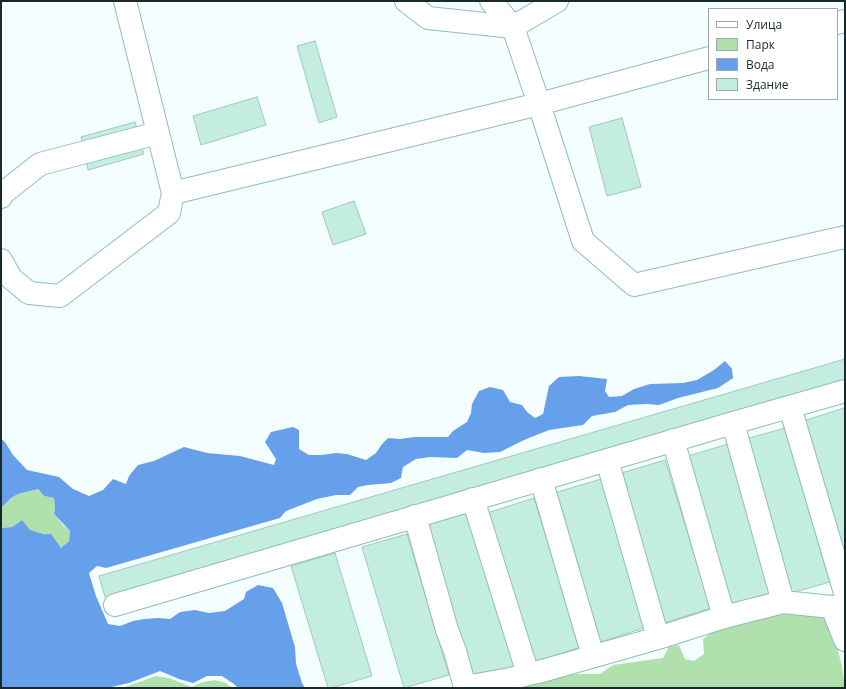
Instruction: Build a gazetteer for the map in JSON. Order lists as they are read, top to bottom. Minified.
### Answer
{"legend":["Улица","Парк","Вода","Здание"]}
